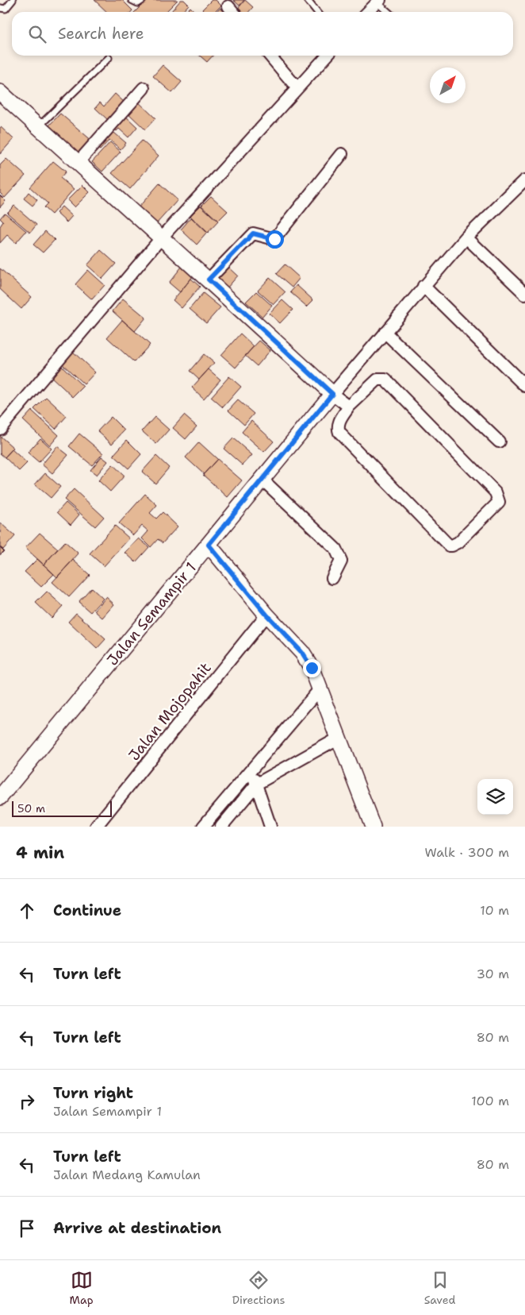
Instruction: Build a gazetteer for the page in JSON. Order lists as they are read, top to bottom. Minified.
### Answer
{"streets":{"street":["Jalan Semampir 1","Jalan Mojopahit"]},"scale_bar":"50 m","north":"top right","page":{"search":"Search here","scale":"50 m","heading":["4 min","Walk · 300 m"],"list":[["Continue","10 m"],["Turn left","30 m"],["Turn left","80 m"],["Turn right","Jalan Semampir 1","100 m"],["Turn left","Jalan Medang Kamulan","80 m"],"Arrive at destination"],"nav":["Map","Directions","Saved"]}}
